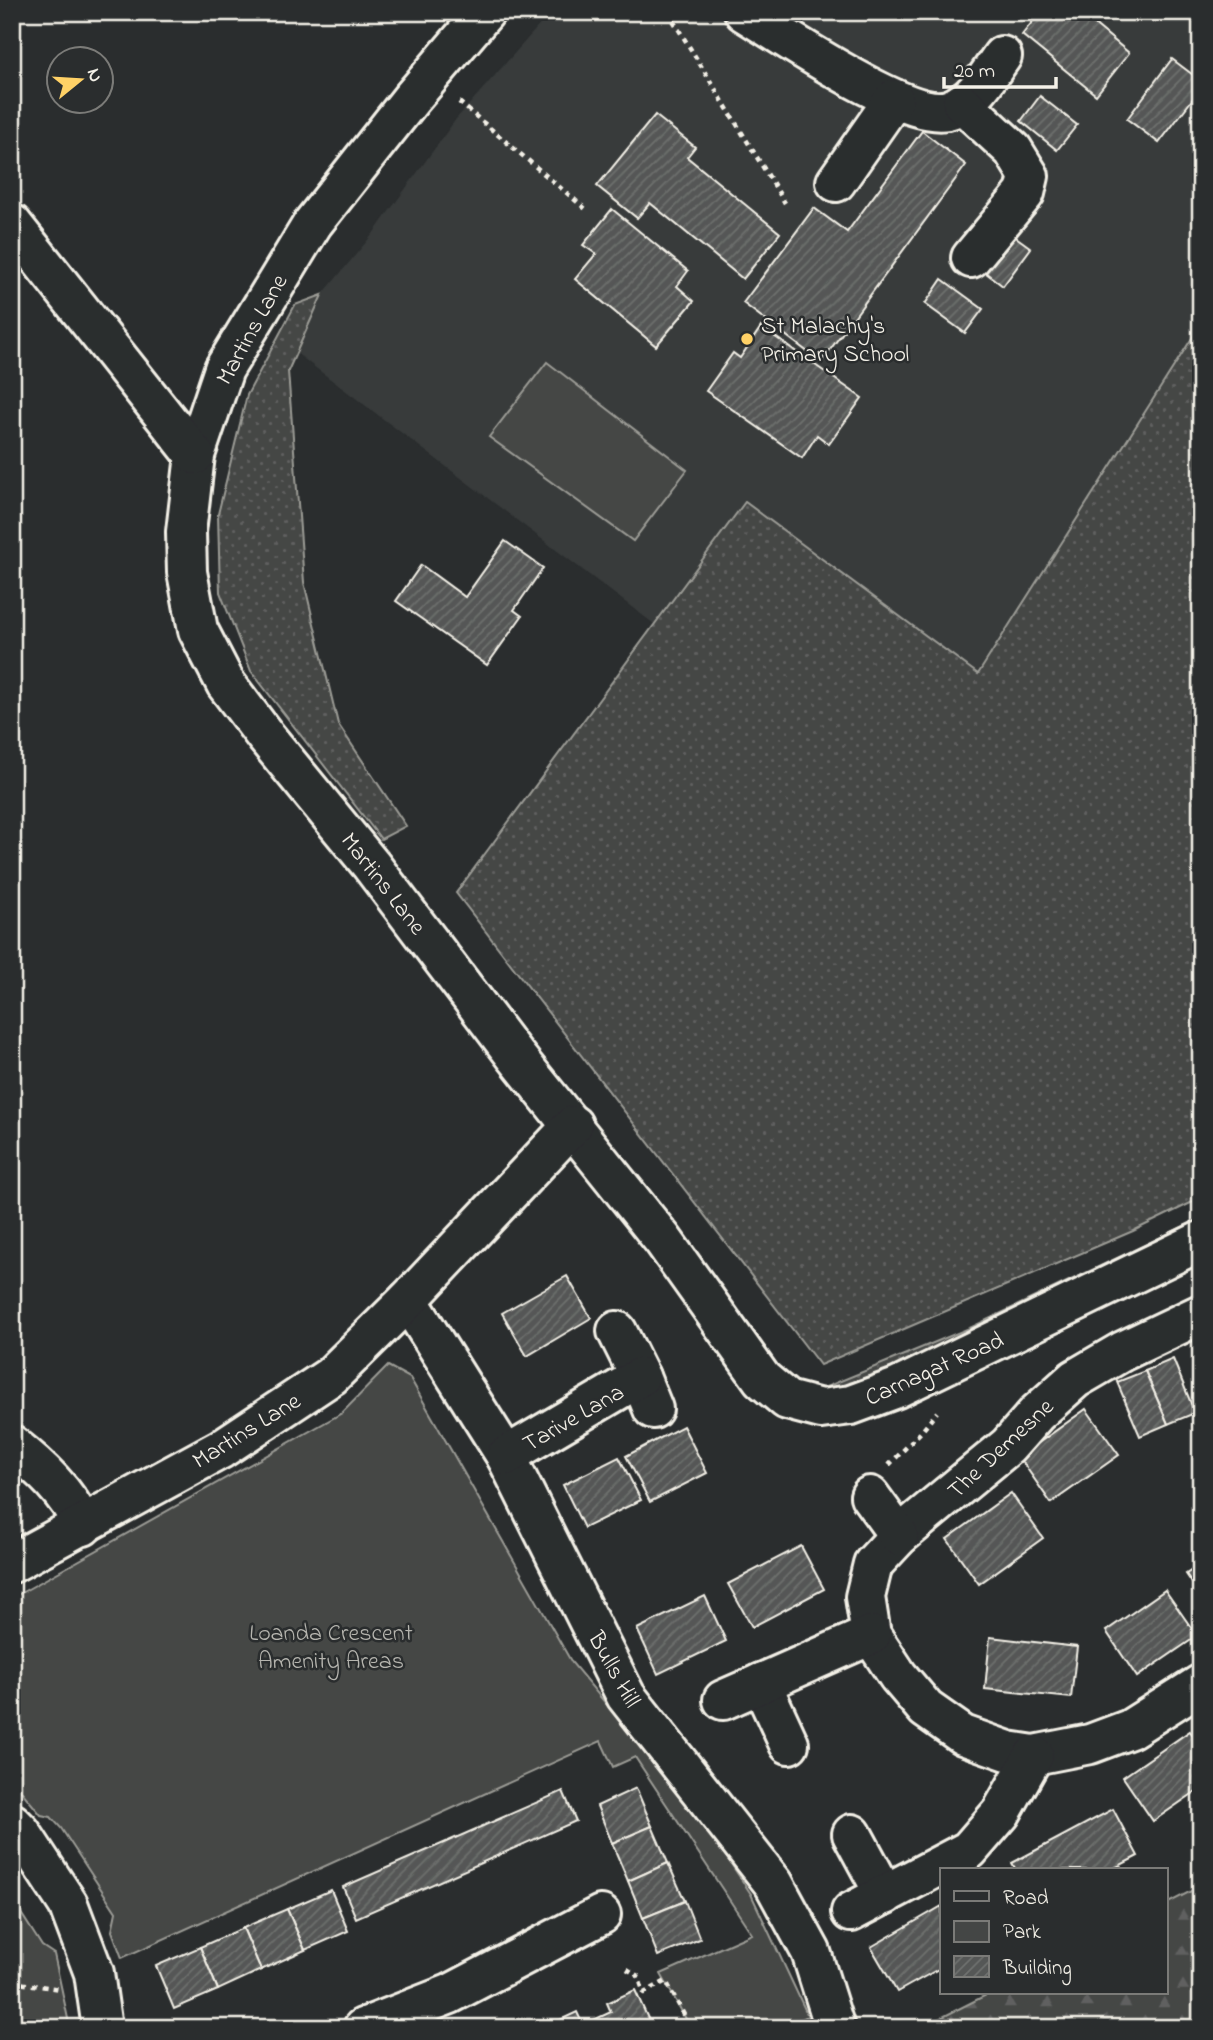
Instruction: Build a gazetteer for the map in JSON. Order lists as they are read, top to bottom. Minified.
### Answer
{"streets":{"street":["Martins Lane","Carnagat Road","Tarive Lana","The Demesne","Bulls Hill"]},"crossings":[["Martins Lane","Carnagat Road"],["Martins Lane","Bulls Hill"],["Tarive Lana","Bulls Hill"]],"parks":["Loanda Crescent Amenity Areas"],"places":["St Malachy's Primary School"],"legend":["Road","Park","Building"],"scale_bar":"20 m","north":"right"}
